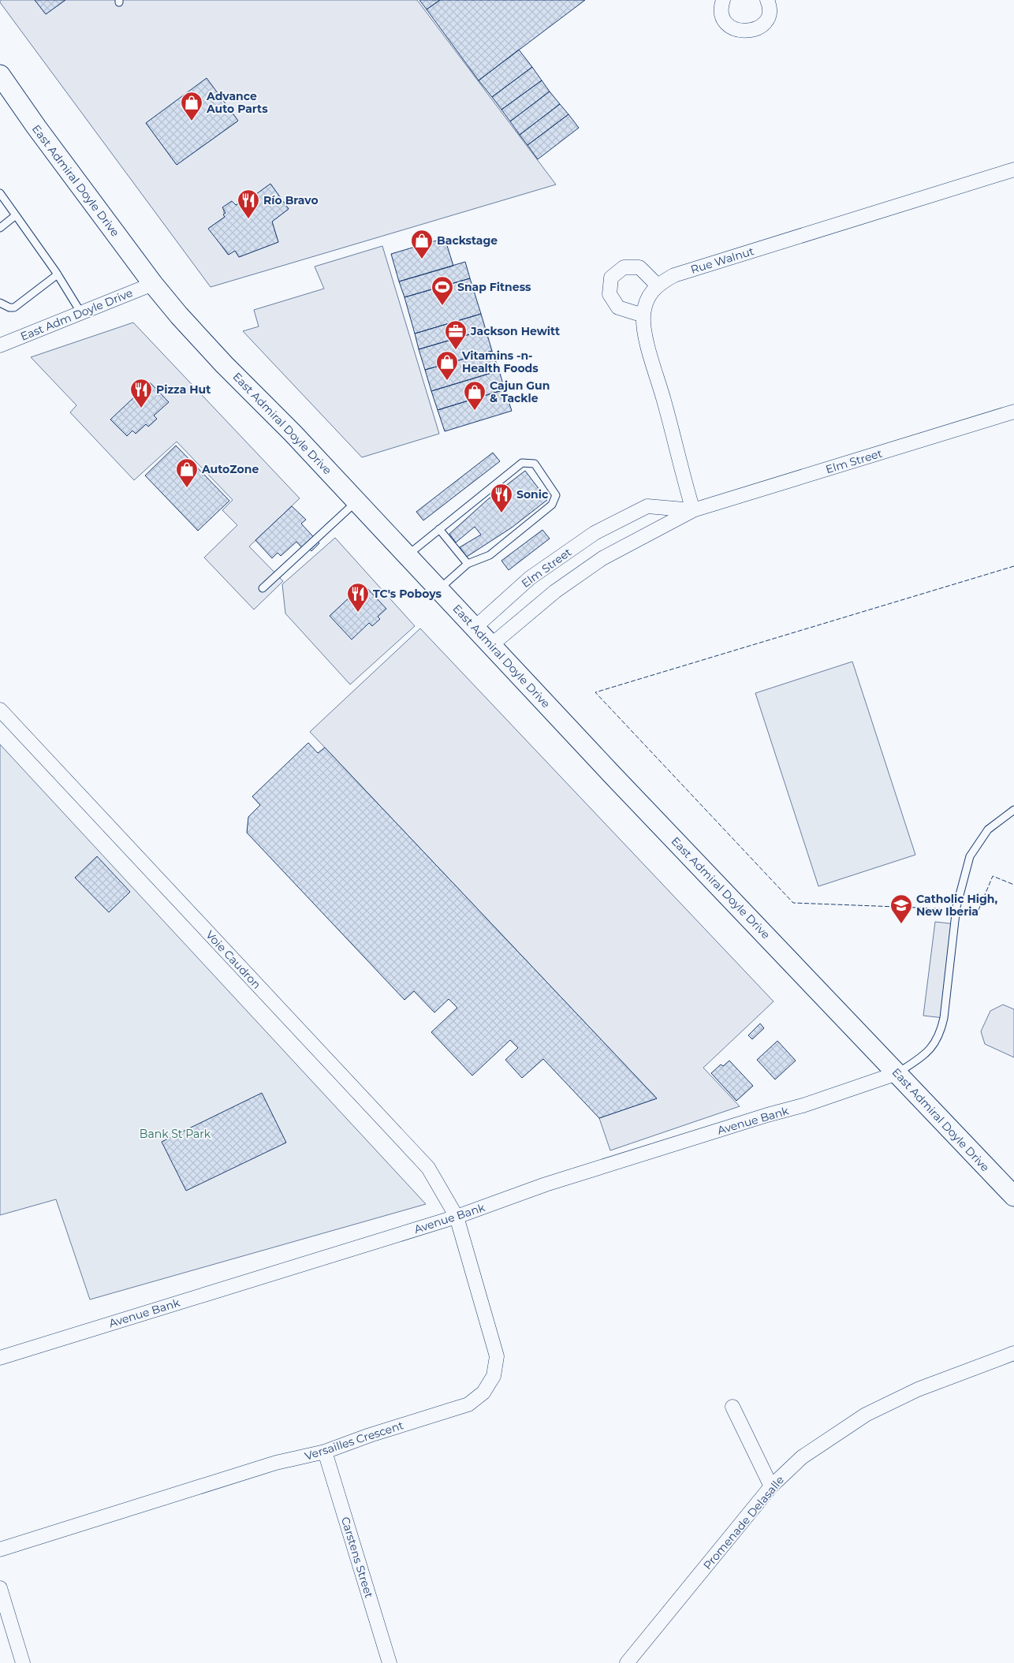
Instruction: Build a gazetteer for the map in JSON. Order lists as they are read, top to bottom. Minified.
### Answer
{"streets":{"main road":["East Admiral Doyle Drive"],"street":["Rue Walnut","East Adm Doyle Drive","Elm Street","Voie Caudron","Avenue Bank","Versailles Crescent","Promenade Delasalle","Carstens Street"]},"crossings":[["East Admiral Doyle Drive","East Adm Doyle Drive"],["East Admiral Doyle Drive","Elm Street"],["East Admiral Doyle Drive","Avenue Bank"],["Rue Walnut","Elm Street"],["Voie Caudron","Avenue Bank"],["Voie Caudron","Versailles Crescent"],["Avenue Bank","Versailles Crescent"],["Versailles Crescent","Carstens Street"]],"parks":["Bank St Park"],"places":{"shop":["Advance Auto Parts","Backstage","Vitamins -n- Health Foods","Cajun Gun & Tackle","AutoZone"],"restaurant":["Río Bravo","Pizza Hut","Sonic","TC's Poboys"],"sports":["Snap Fitness"],"office":["Jackson Hewitt"],"school or university":["Catholic High, New Iberia"]}}
